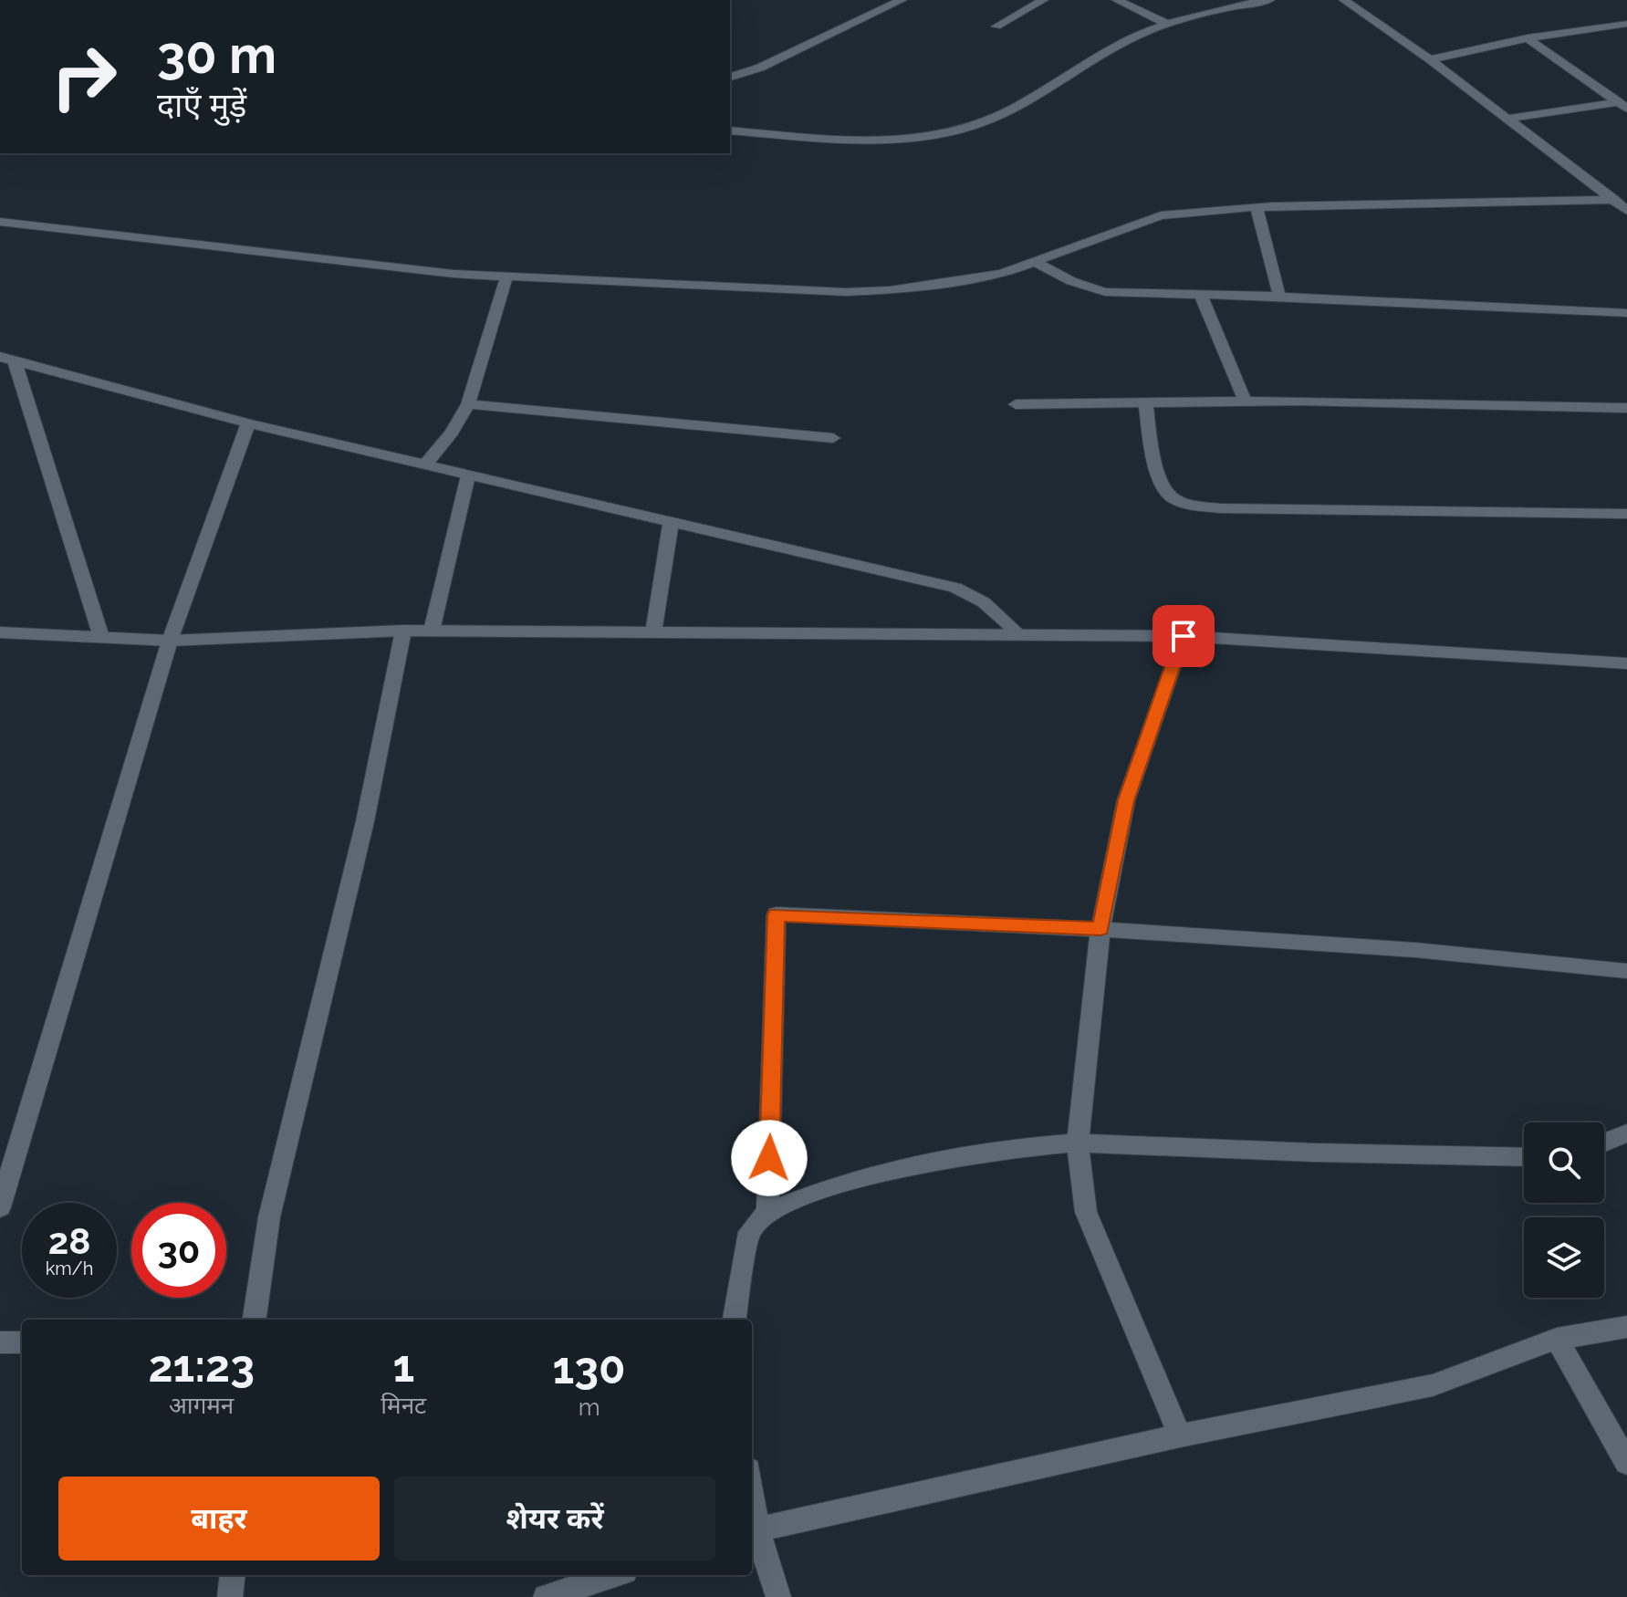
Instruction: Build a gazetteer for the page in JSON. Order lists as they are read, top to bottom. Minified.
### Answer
{"page":{"turn":["30 m","दाएँ मुड़ें"],"speed":"28 km/h","limit":"30","eta":["21:23","आगमन","1","मिनट","130","m"],"buttons":["बाहर","शेयर करें"]}}
